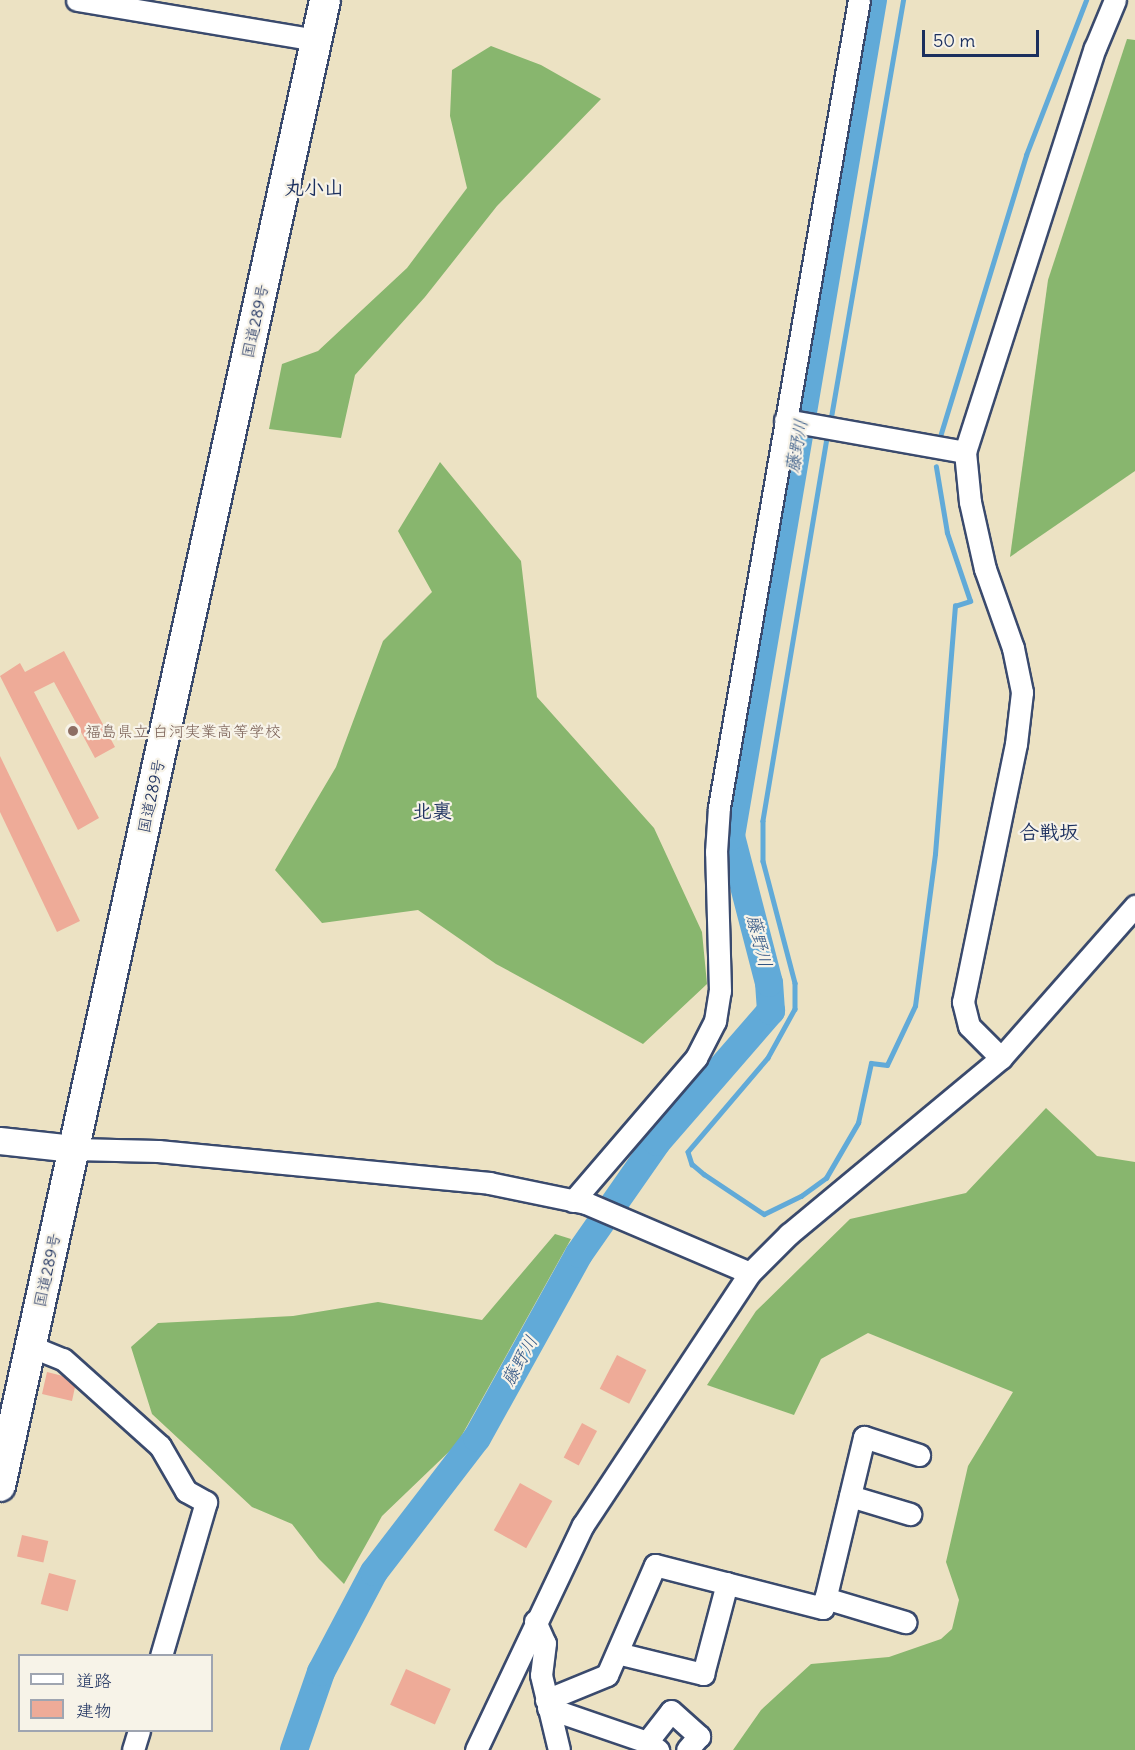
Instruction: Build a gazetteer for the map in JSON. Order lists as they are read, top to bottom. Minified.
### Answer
{"streets":{"highway":["国道289号"]},"districts":["丸小山","北裏","合戦坂"],"water":["藤野川"],"places":["福島県立 白河実業高等学校"],"legend":["道路","建物"],"scale_bar":"50 m"}
